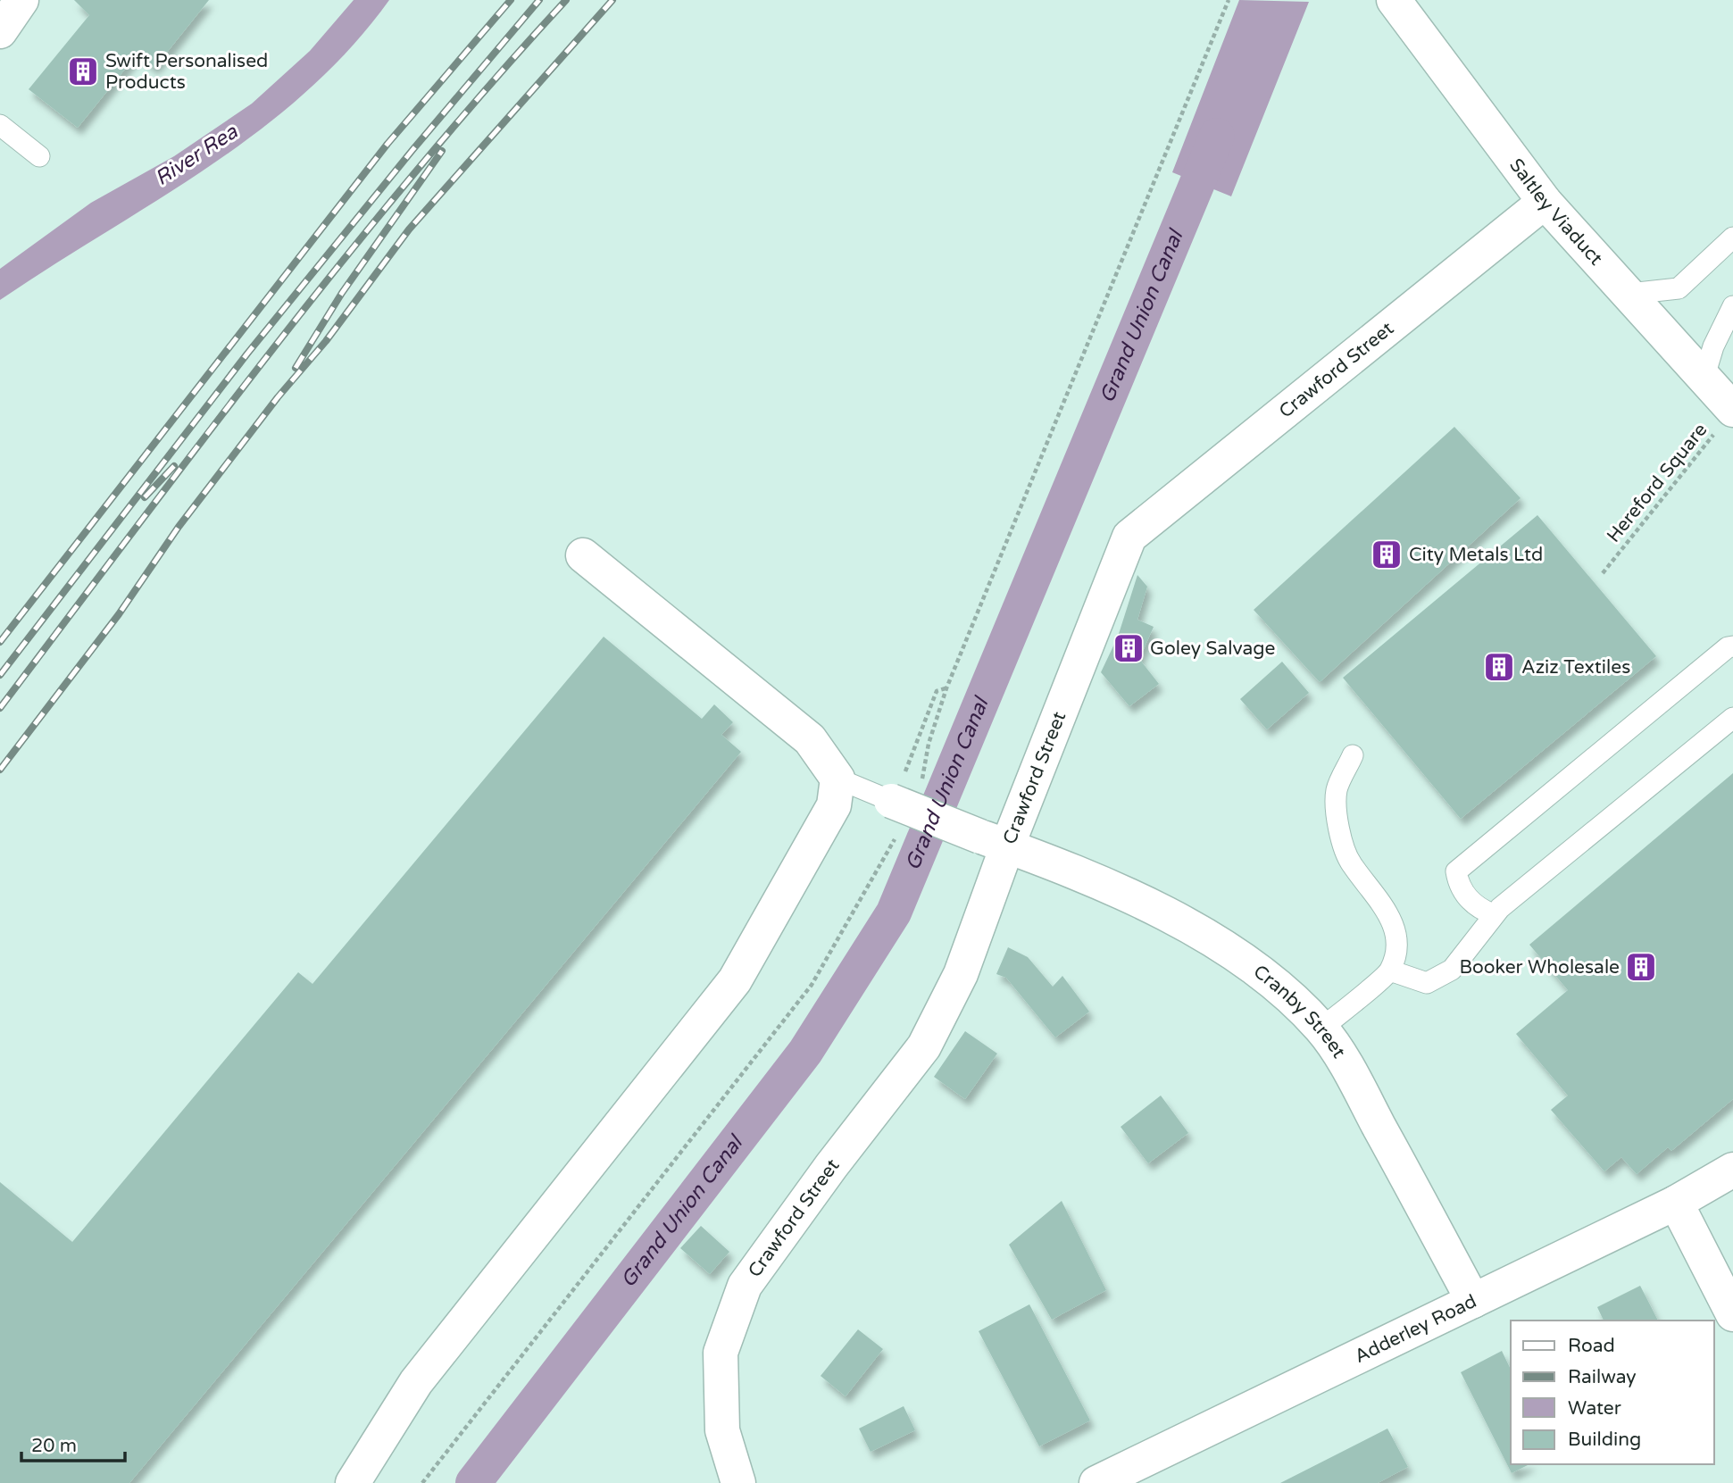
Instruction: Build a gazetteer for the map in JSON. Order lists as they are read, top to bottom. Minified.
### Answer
{"streets":{"street":["Saltley Viaduct","Crawford Street","Cranby Street","Adderley Road"],"path":["Hereford Square"]},"crossings":[["Saltley Viaduct","Crawford Street"],["Saltley Viaduct","Hereford Square"],["Crawford Street","Cranby Street"],["Cranby Street","Adderley Road"]],"water":["River Rea","Grand Union Canal"],"places":{"building":["Swift Personalised Products","City Metals Ltd","Goley Salvage","Aziz Textiles","Booker Wholesale"]},"legend":["Road","Railway","Water","Building"],"scale_bar":"20 m"}
